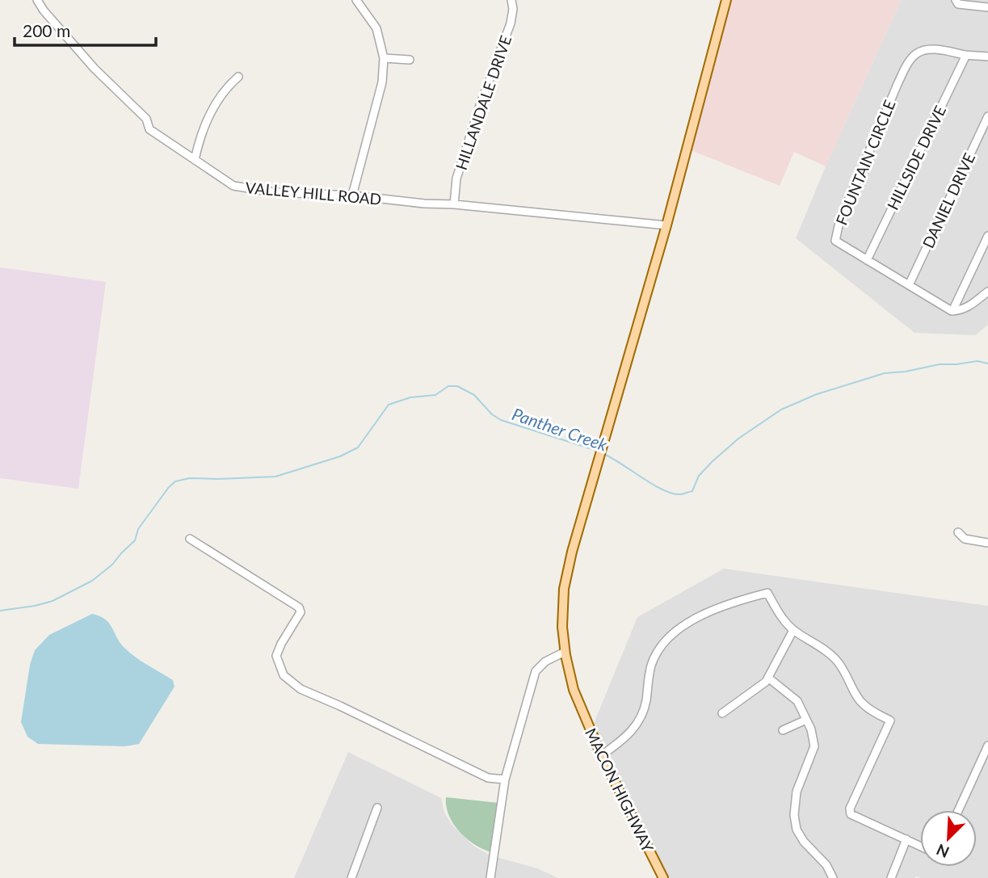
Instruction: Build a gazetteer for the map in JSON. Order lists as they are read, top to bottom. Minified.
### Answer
{"streets":{"main road":["MACON HIGHWAY"],"street":["HILLANDALE DRIVE","HILLSIDE DRIVE","FOUNTAIN CIRCLE","VALLEY HILL ROAD","DANIEL DRIVE"]},"crossings":[["HILLANDALE DRIVE","VALLEY HILL ROAD"],["HILLSIDE DRIVE","FOUNTAIN CIRCLE"],["FOUNTAIN CIRCLE","DANIEL DRIVE"],["VALLEY HILL ROAD","MACON HIGHWAY"]],"water":["Panther Creek"],"scale_bar":"200 m","north":"bottom left"}
